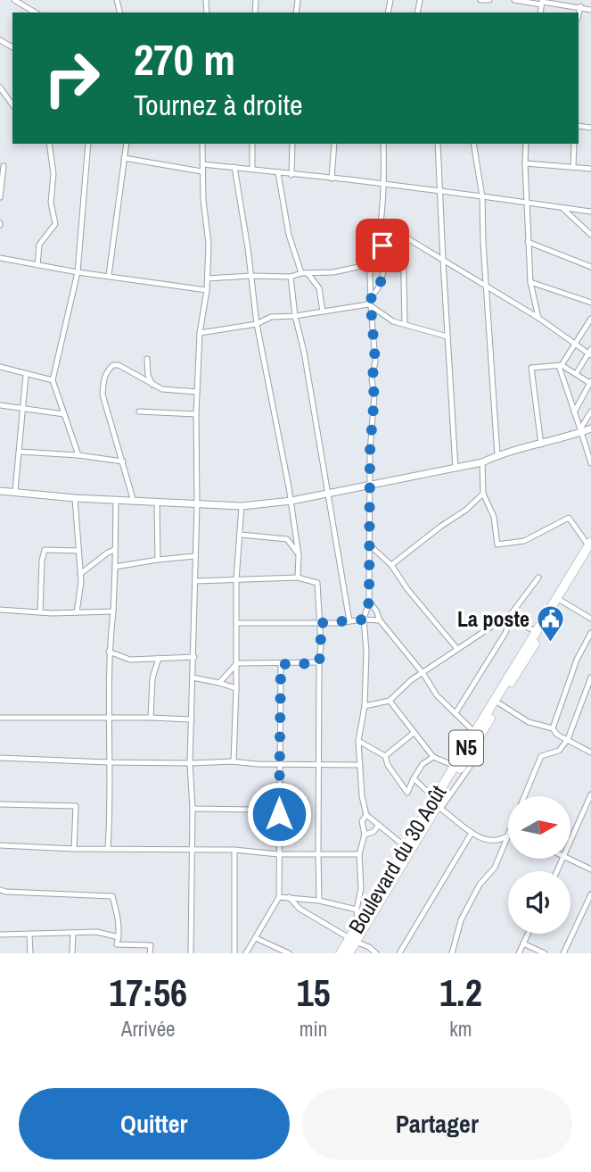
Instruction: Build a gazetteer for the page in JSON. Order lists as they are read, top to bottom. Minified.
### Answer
{"streets":{"highway":["N5","Boulevard du 30 Août"]},"places":{"public building":["La poste"]},"north":"right","page":{"turn":["270 m","Tournez à droite"],"eta":["17:56","Arrivée","15","min","1.2","km"],"buttons":["Quitter","Partager"]}}
